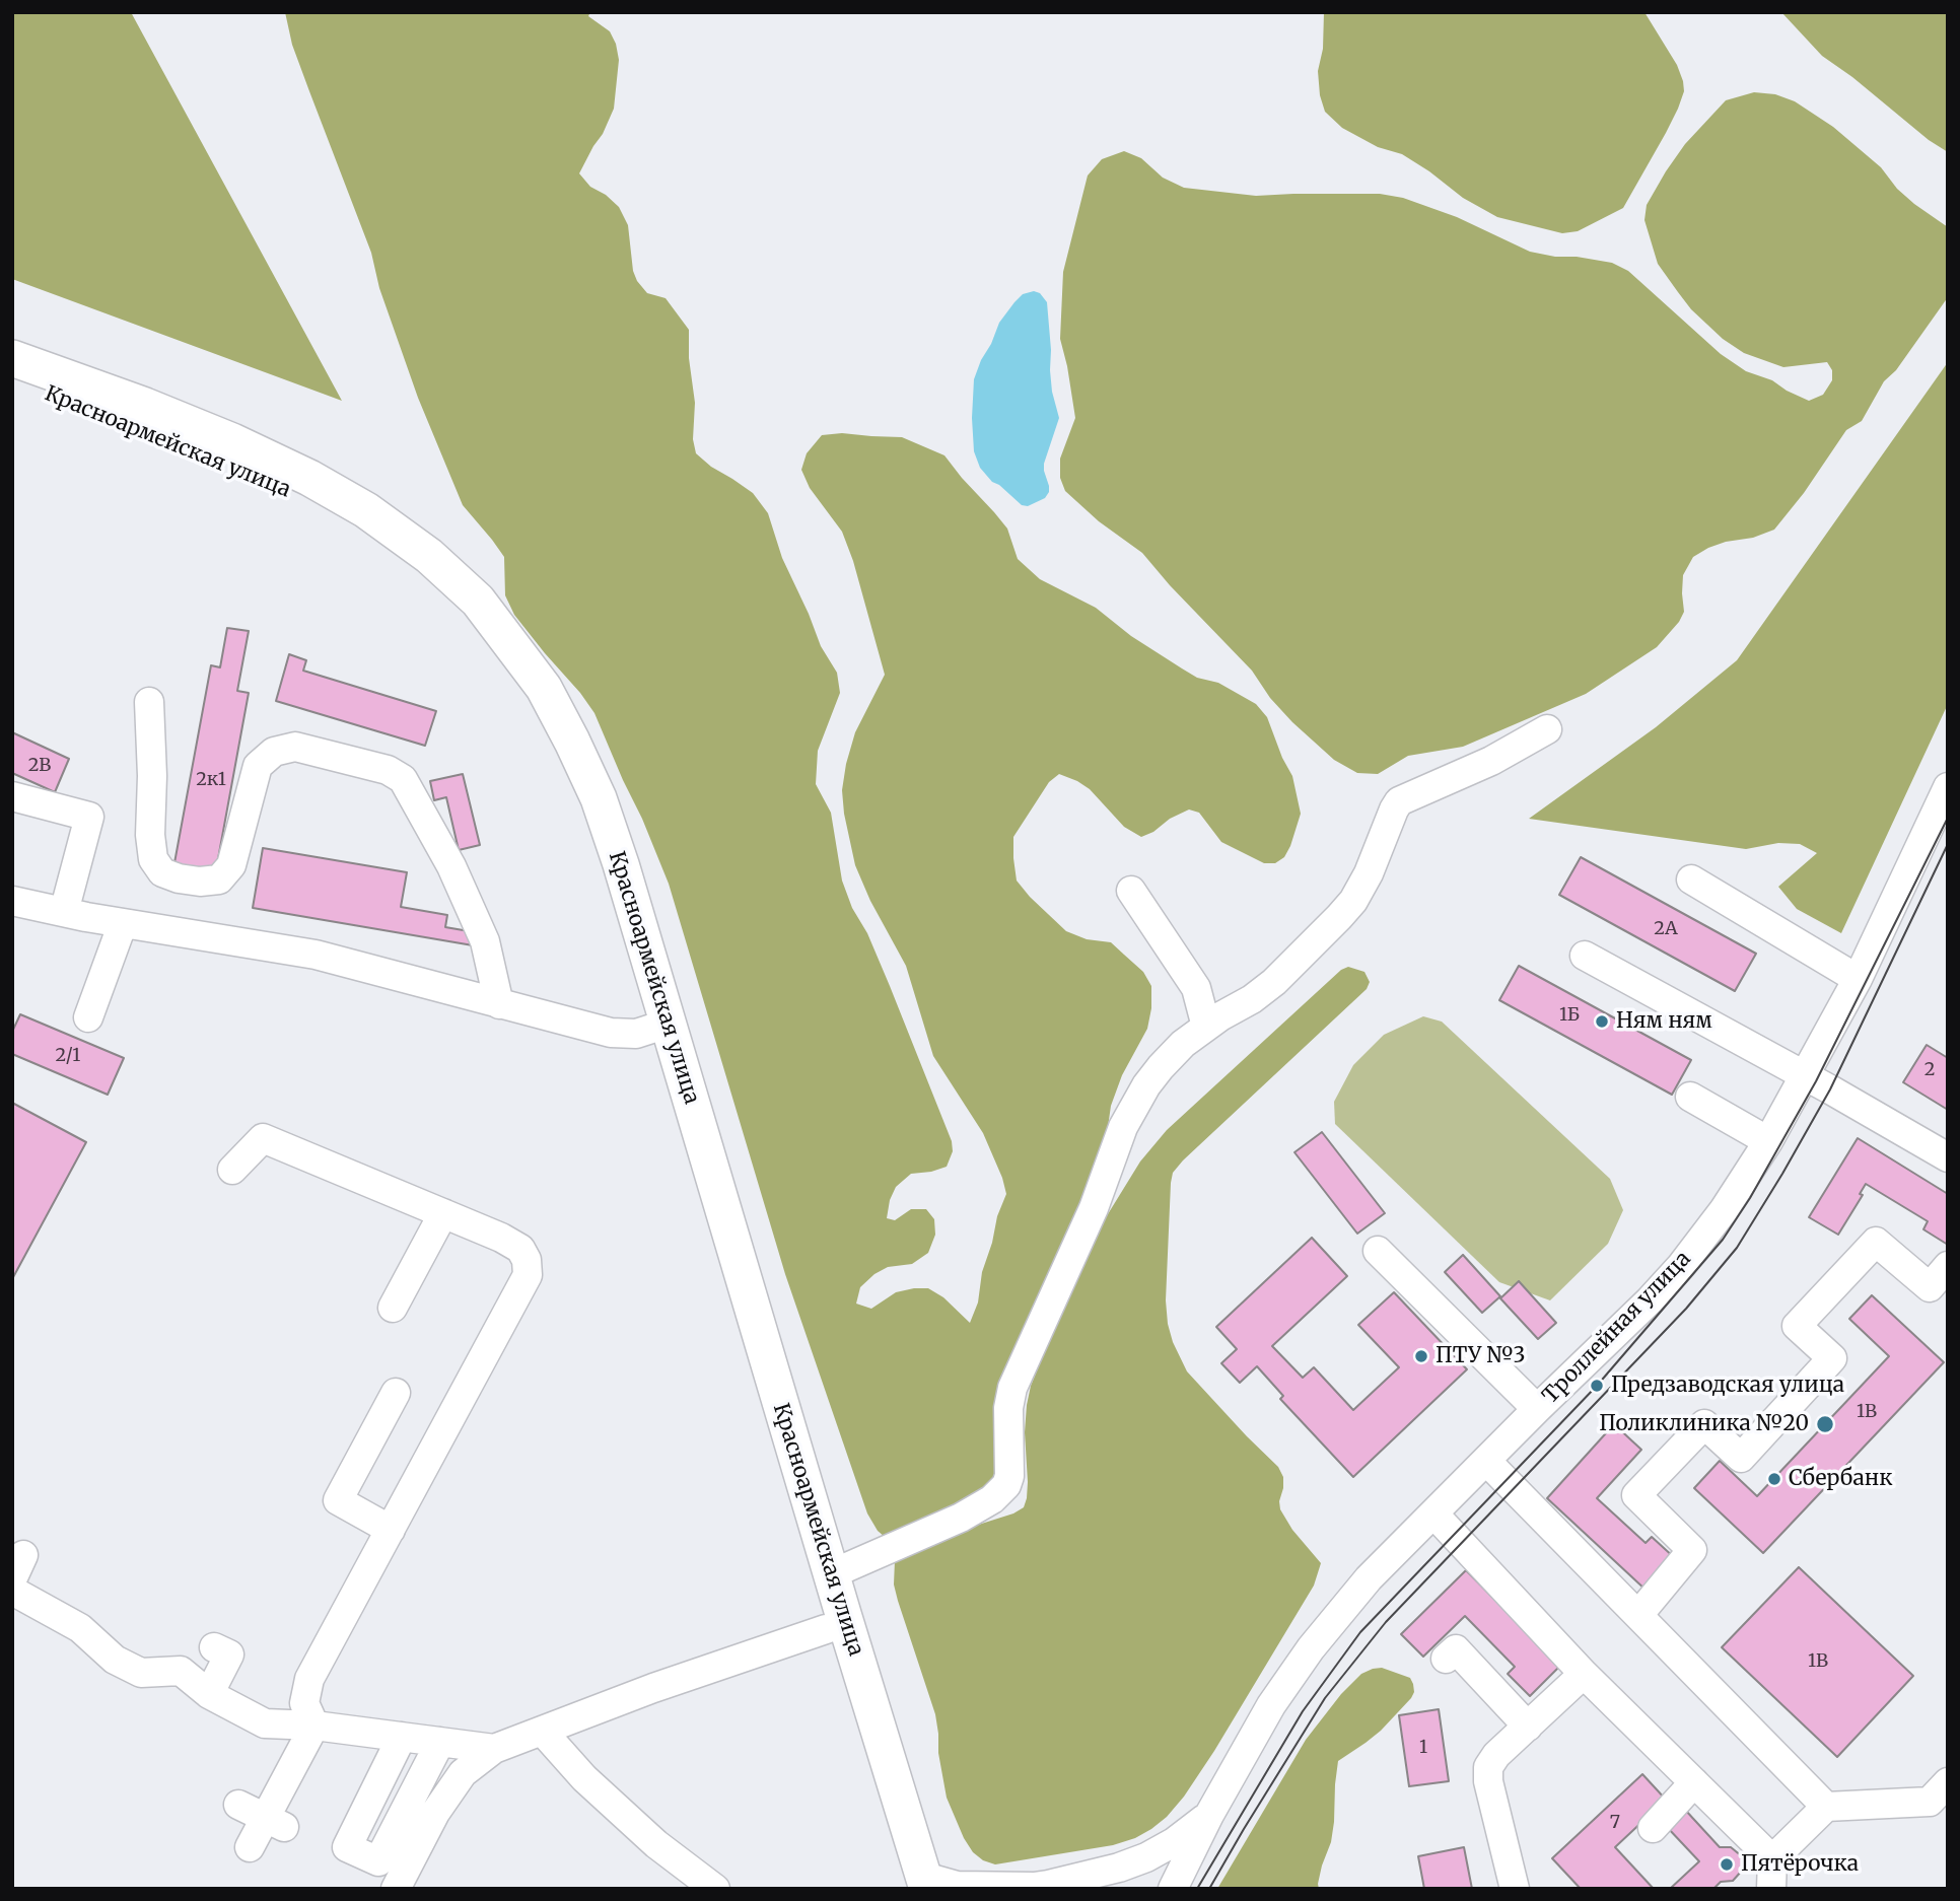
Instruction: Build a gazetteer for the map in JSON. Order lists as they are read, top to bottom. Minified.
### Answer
{"streets":{"main road":["Красноармейская улица"],"street":["Троллейная улица"]},"places":["Ням ням","ПТУ №3","Предзаводская улица","Поликлиника №20","Сбербанк","Пятёрочка"],"house_numbers":["2В","2к1","2А","1Б","2/1","2","1В","1В","1","7"]}
